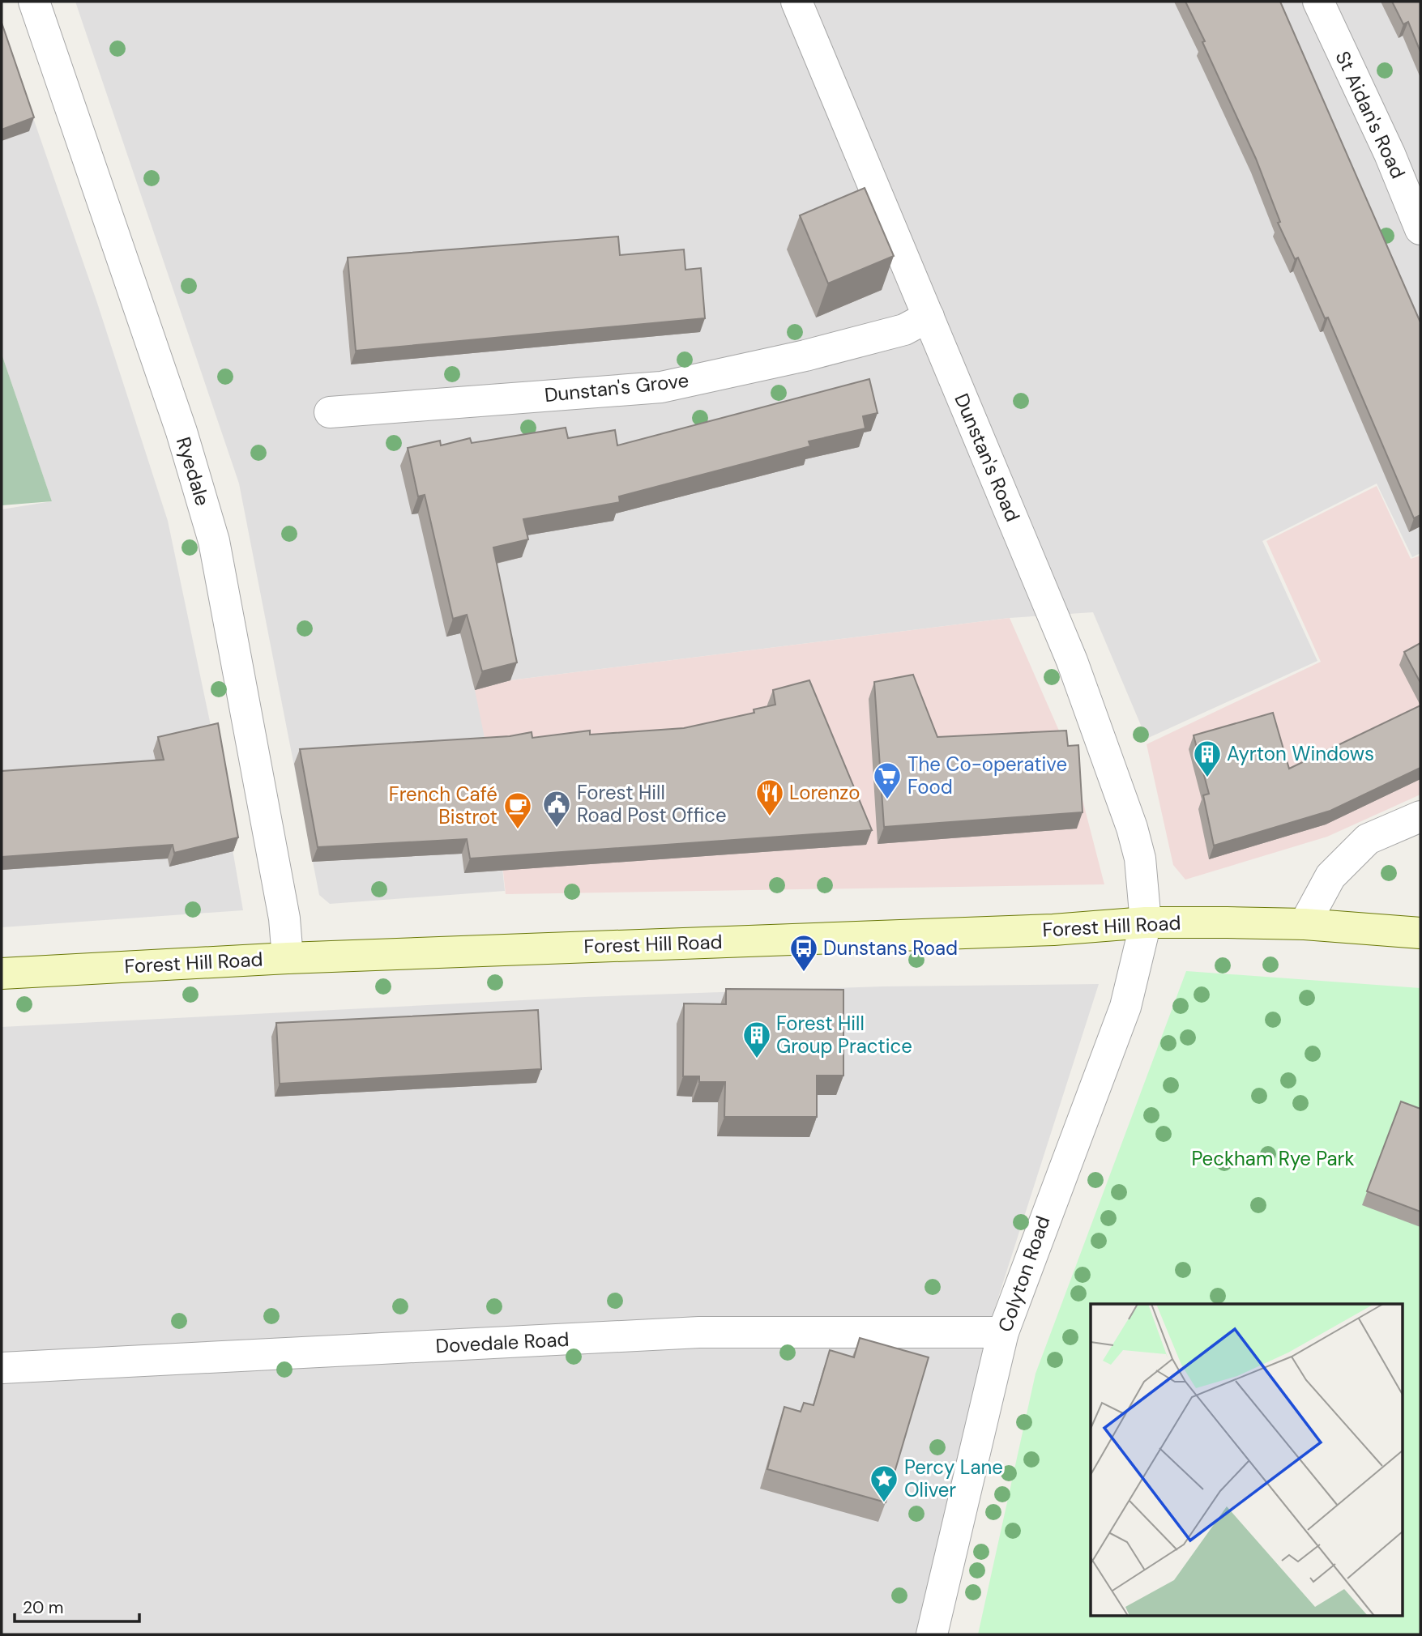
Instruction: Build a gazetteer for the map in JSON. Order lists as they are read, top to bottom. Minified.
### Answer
{"streets":{"main road":["Forest Hill Road"],"street":["St Aidan's Road","Dunstan's Grove","Dunstan's Road","Ryedale","Colyton Road","Dovedale Road"]},"crossings":[["Dunstan's Grove","Dunstan's Road"],["Dunstan's Road","Forest Hill Road"],["Dunstan's Road","Colyton Road"],["Ryedale","Forest Hill Road"],["Forest Hill Road","Colyton Road"],["Colyton Road","Dovedale Road"]],"parks":["Peckham Rye Park"],"places":{"building":["Ayrton Windows","Forest Hill Group Practice"],"supermarket":["The Co-operative Food"],"restaurant":["Lorenzo"],"public building":["Forest Hill Road Post Office"],"cafe":["French Café Bistrot"],"bus stop":["Dunstans Road"],"place":["Percy Lane Oliver"]},"scale_bar":"20 m"}
